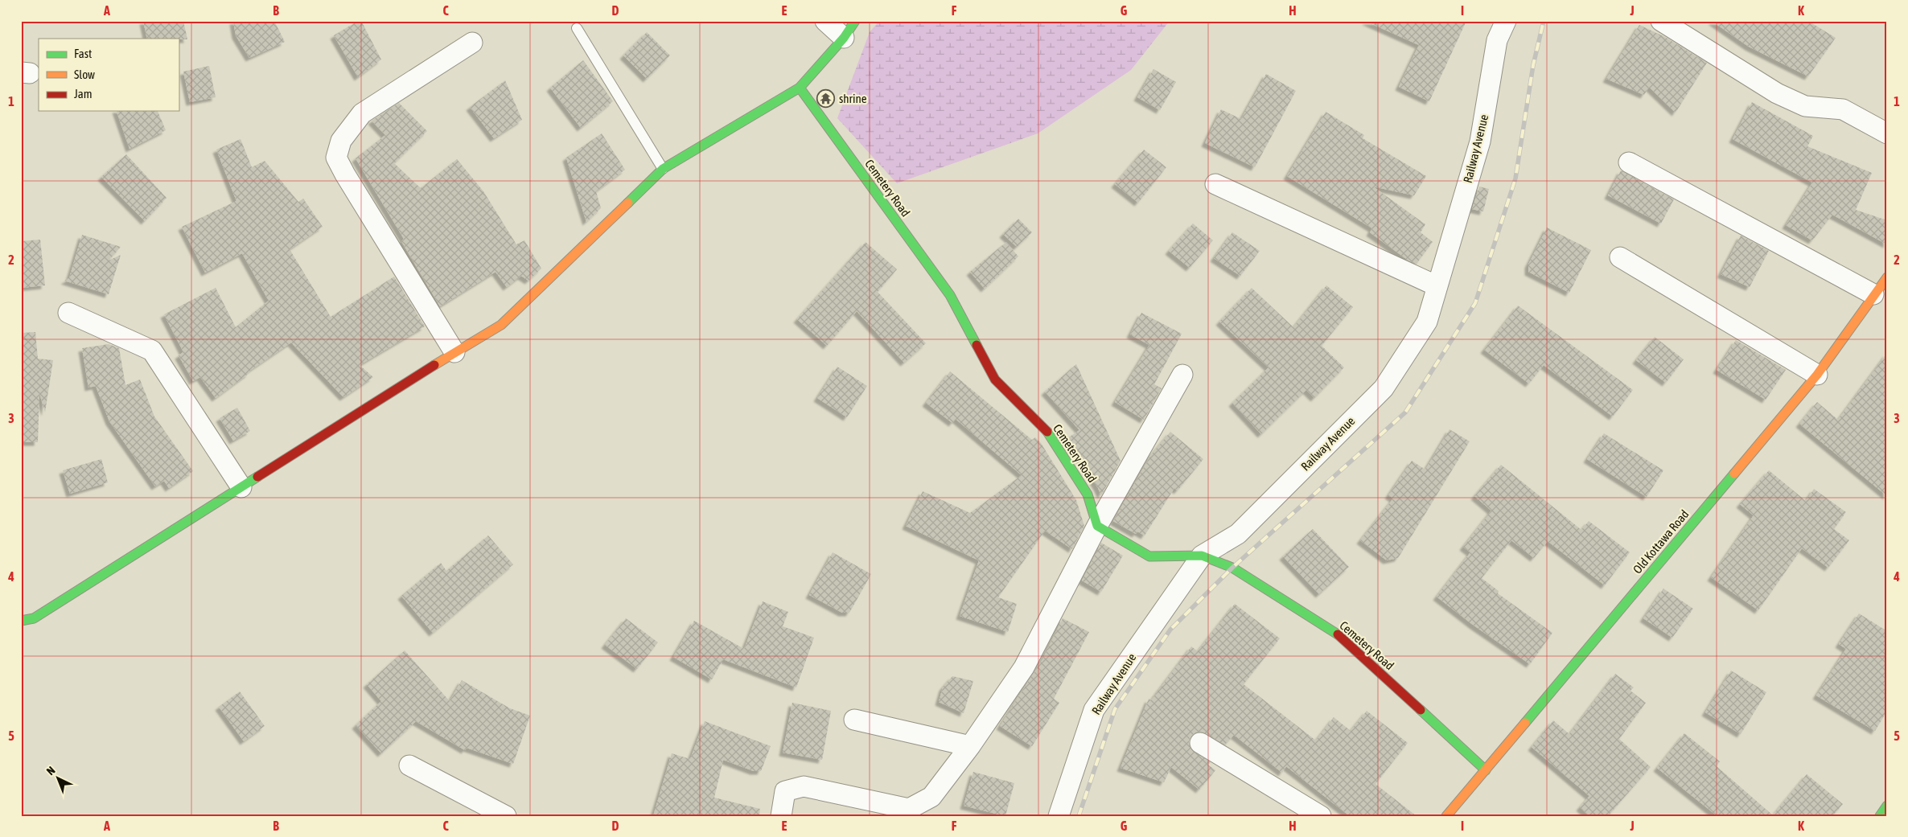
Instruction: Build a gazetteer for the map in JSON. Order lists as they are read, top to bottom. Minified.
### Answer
{"streets":{"main road":["Cemetery Road","Old Kottawa Road"],"street":["Railway Avenue"]},"crossings":[["Railway Avenue","Cemetery Road"],["Cemetery Road","Old Kottawa Road"]],"places":{"temple":["shrine"]},"legend":["Fast","Slow","Jam"],"north":"top left","grid":{"columns":["A","B","C","D","E","F","G","H","I","J","K"],"rows":["1","2","3","4","5"]}}
